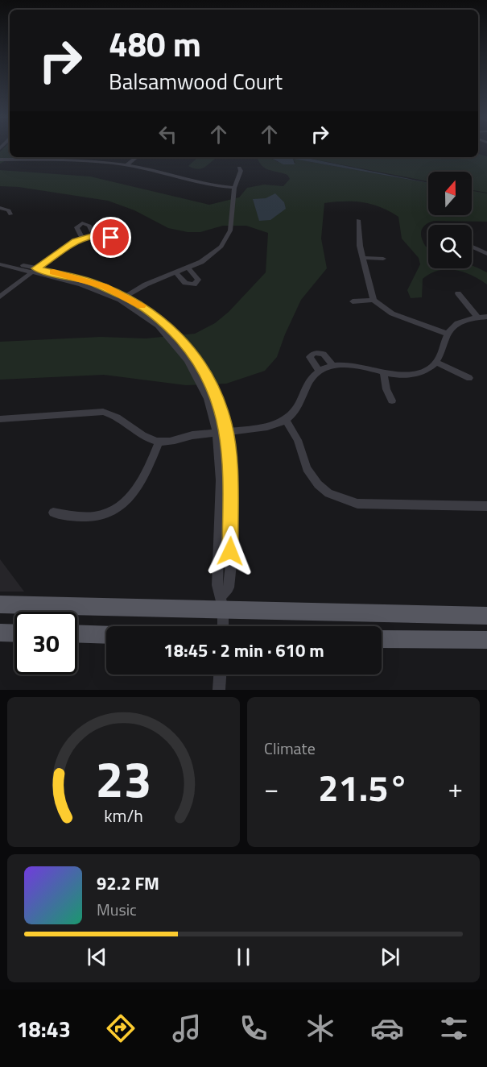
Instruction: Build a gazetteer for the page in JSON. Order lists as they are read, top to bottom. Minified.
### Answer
{"north":"top","page":{"turn":["480 m","Balsamwood Court"],"limit":"30","trip":"18:45 · 2 min · 610 m","tile":"Climate","heat":["−","21.5°","+"],"song":["92.2 FM","Music"],"tabs":"18:43","gauge":["23","km/h"]}}
